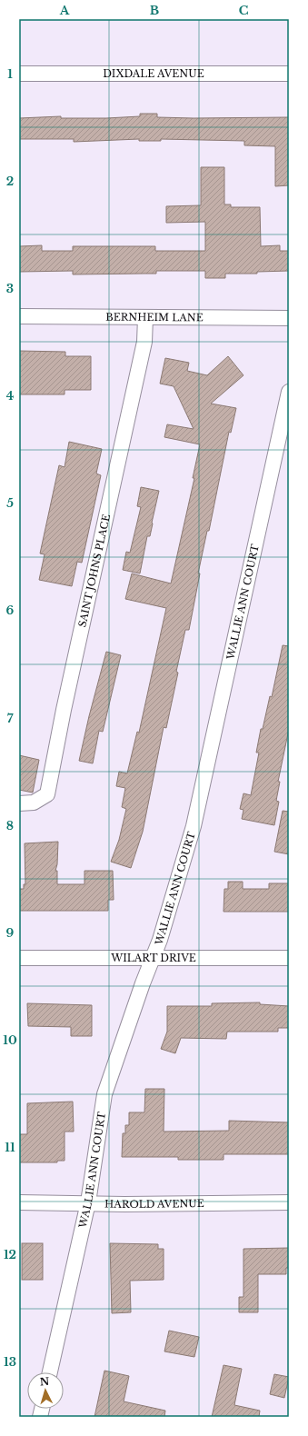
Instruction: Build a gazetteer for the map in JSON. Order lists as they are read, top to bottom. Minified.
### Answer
{"streets":{"street":["DIXDALE AVENUE","BERNHEIM LANE","SAINT JOHNS PLACE","WALLIE ANN COURT","WILART DRIVE","HAROLD AVENUE"]},"crossings":[["BERNHEIM LANE","SAINT JOHNS PLACE"],["WALLIE ANN COURT","WILART DRIVE"],["WALLIE ANN COURT","HAROLD AVENUE"]],"north":"top","grid":{"columns":["A","B","C"],"rows":["1","2","3","4","5","6","7","8","9","10","11","12","13"]}}
